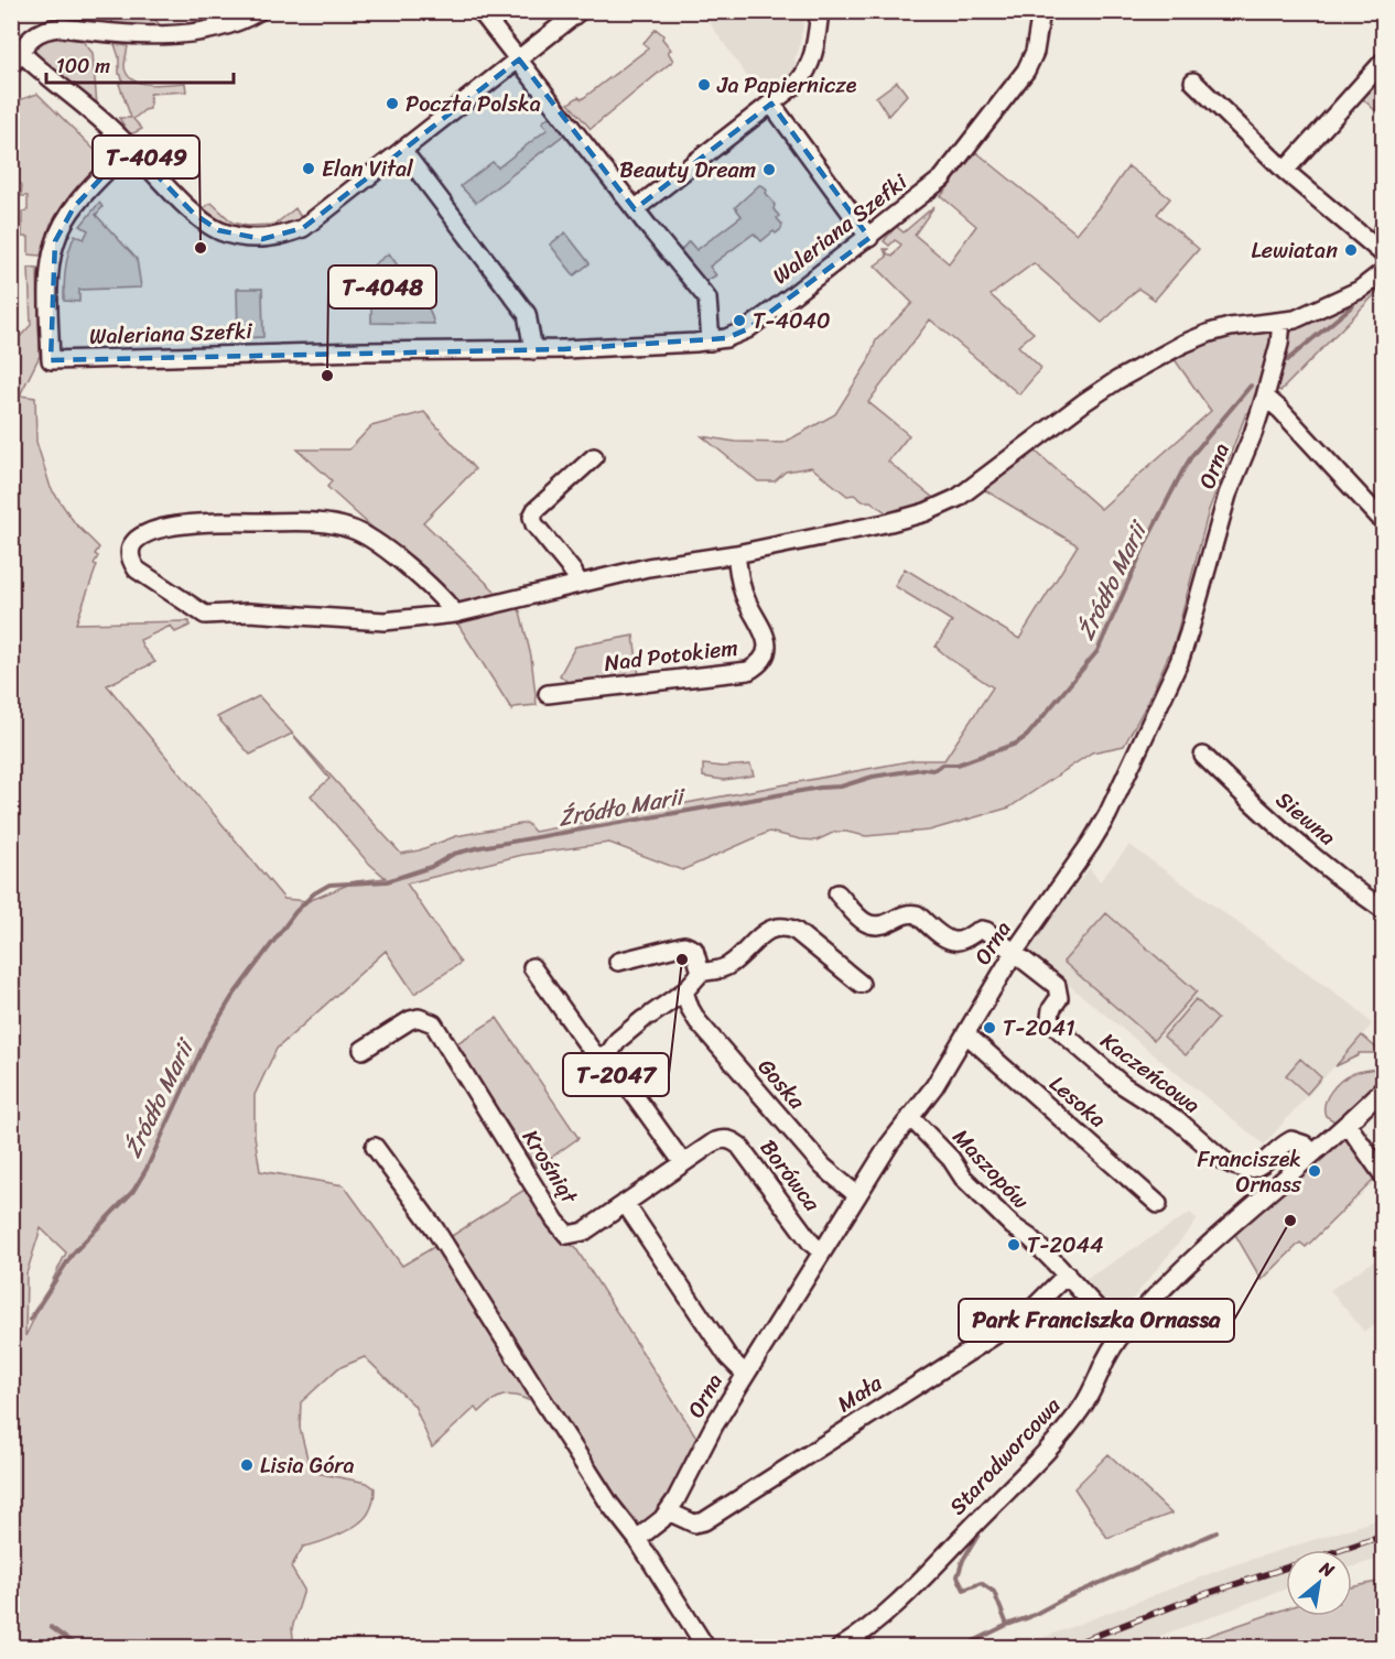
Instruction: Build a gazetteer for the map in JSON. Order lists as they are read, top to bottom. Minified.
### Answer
{"streets":{"street":["Waleriana Szefki","Orna","Nad Potokiem","Siewna","Kaczeńcowa","Goska","Lesoka","Krośniąt","Maszopów","Borówca","Mała","Starodworcowa"]},"crossings":[["Orna","Kaczeńcowa"],["Orna","Goska"],["Orna","Lesoka"],["Orna","Maszopów"],["Orna","Borówca"],["Orna","Mała"],["Kaczeńcowa","Starodworcowa"],["Krośniąt","Borówca"],["Maszopów","Mała"],["Maszopów","Starodworcowa"]],"water":["Źródło Marii"],"places":["Ja Papiernicze","Poczta Polska","Elan Vital","Beauty Dream","T-4049","Lewiatan","T-4040","T-4048","T-2047","T-2041","Franciszek Ornass","Park Franciszka Ornassa","T-2044","Lisia Góra"],"scale_bar":"100 m","north":"top right"}
